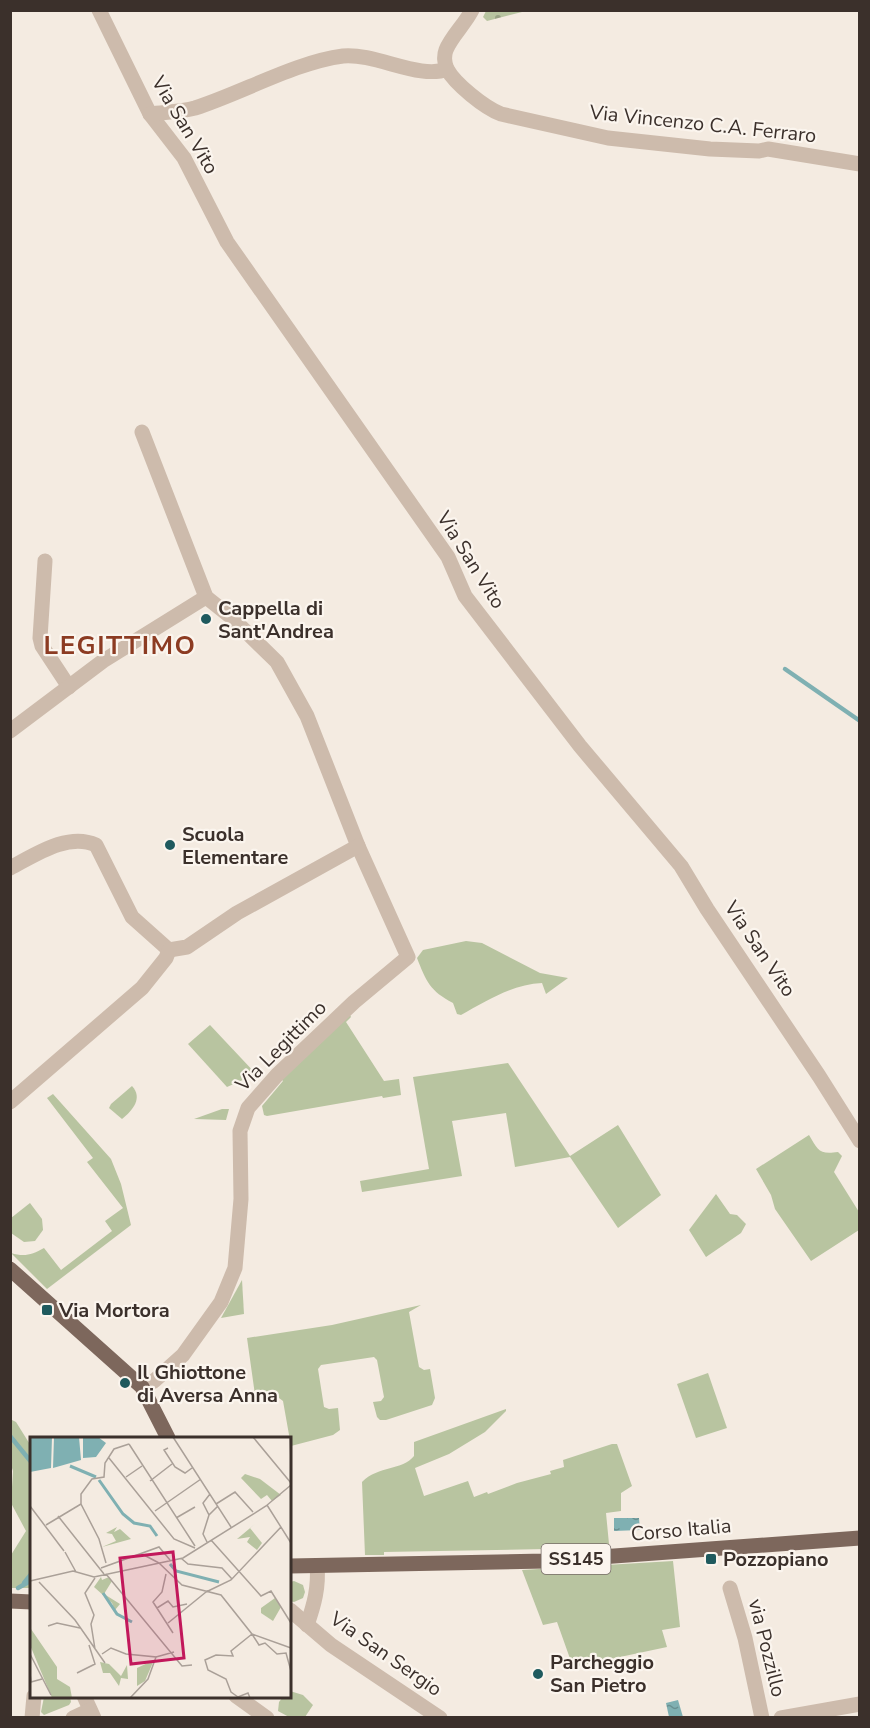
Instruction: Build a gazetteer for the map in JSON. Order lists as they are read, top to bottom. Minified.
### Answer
{"streets":{"main road":["Corso Italia","SS145"],"street":["Via Vincenzo C.A. Ferraro","Via San Vito","Via Legittimo","via Pozzillo","Via San Sergio"]},"crossings":[["Corso Italia","Via San Sergio"]],"districts":["LEGITTIMO"],"places":{"other":["Cappella di Sant'Andrea","Scuola Elementare","Il Ghiottone di Aversa Anna","Parcheggio San Pietro"],"transit":["Via Mortora","Pozzopiano"]}}
